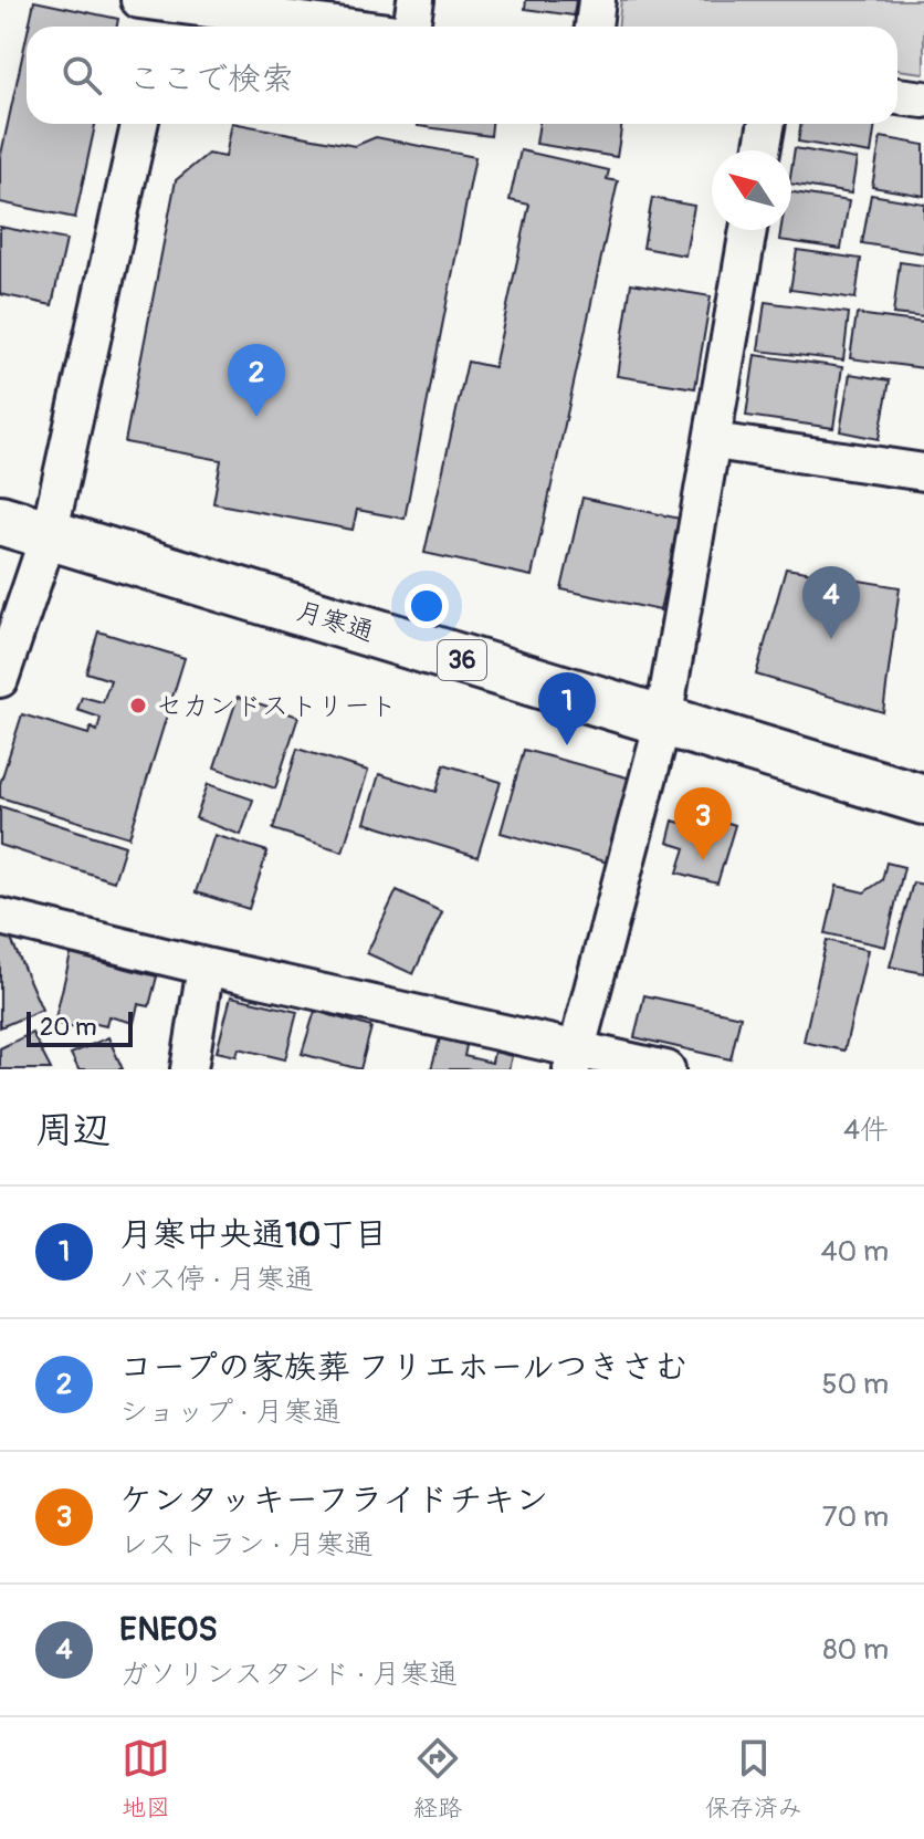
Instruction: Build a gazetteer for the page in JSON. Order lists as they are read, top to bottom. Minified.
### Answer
{"streets":{"highway":["月寒通","36"]},"places":["セカンドストリート"],"scale_bar":"20 m","north":"top left","page":{"search":"ここで検索","pins":["2","4","1","3"],"scale":"20 m","heading":["周辺","4件"],"list":[{"mark":"1","name":"月寒中央通10丁目","note":"バス停 · 月寒通","value":"40 m"},{"mark":"2","name":"コープの家族葬 フリエホールつきさむ","note":"ショップ · 月寒通","value":"50 m"},{"mark":"3","name":"ケンタッキーフライドチキン","note":"レストラン · 月寒通","value":"70 m"},{"mark":"4","name":"ENEOS","note":"ガソリンスタンド · 月寒通","value":"80 m"}],"nav":["地図","経路","保存済み"]}}
